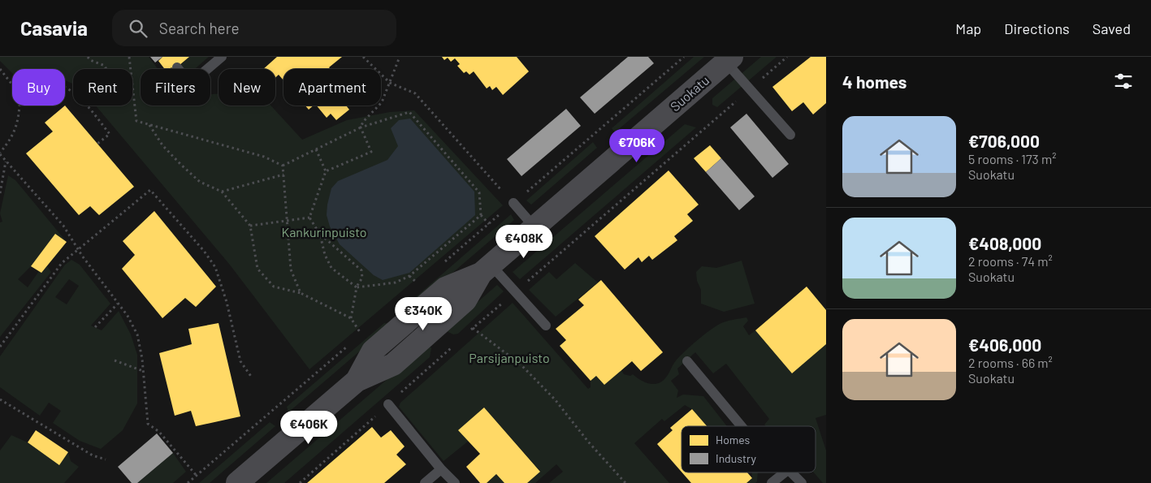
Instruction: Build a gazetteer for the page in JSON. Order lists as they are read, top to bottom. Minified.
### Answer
{"streets":{"street":["Suokatu"]},"parks":["Kankurinpuisto","Parsijanpuisto"],"legend":["Homes","Industry"],"page":{"header":"Casavia","search":"Search here","nav":["Map","Directions","Saved"],"heading":"4 homes","chip":["Buy","Rent","Filters","New","Apartment"],"list":[{"name":"€706,000","note":"5 rooms · 173 m² · Suokatu"},{"name":"€408,000","note":"2 rooms · 74 m² · Suokatu"},{"name":"€406,000","note":"2 rooms · 66 m² · Suokatu"}],"price":["€706K","€408K","€340K","€406K"]}}
